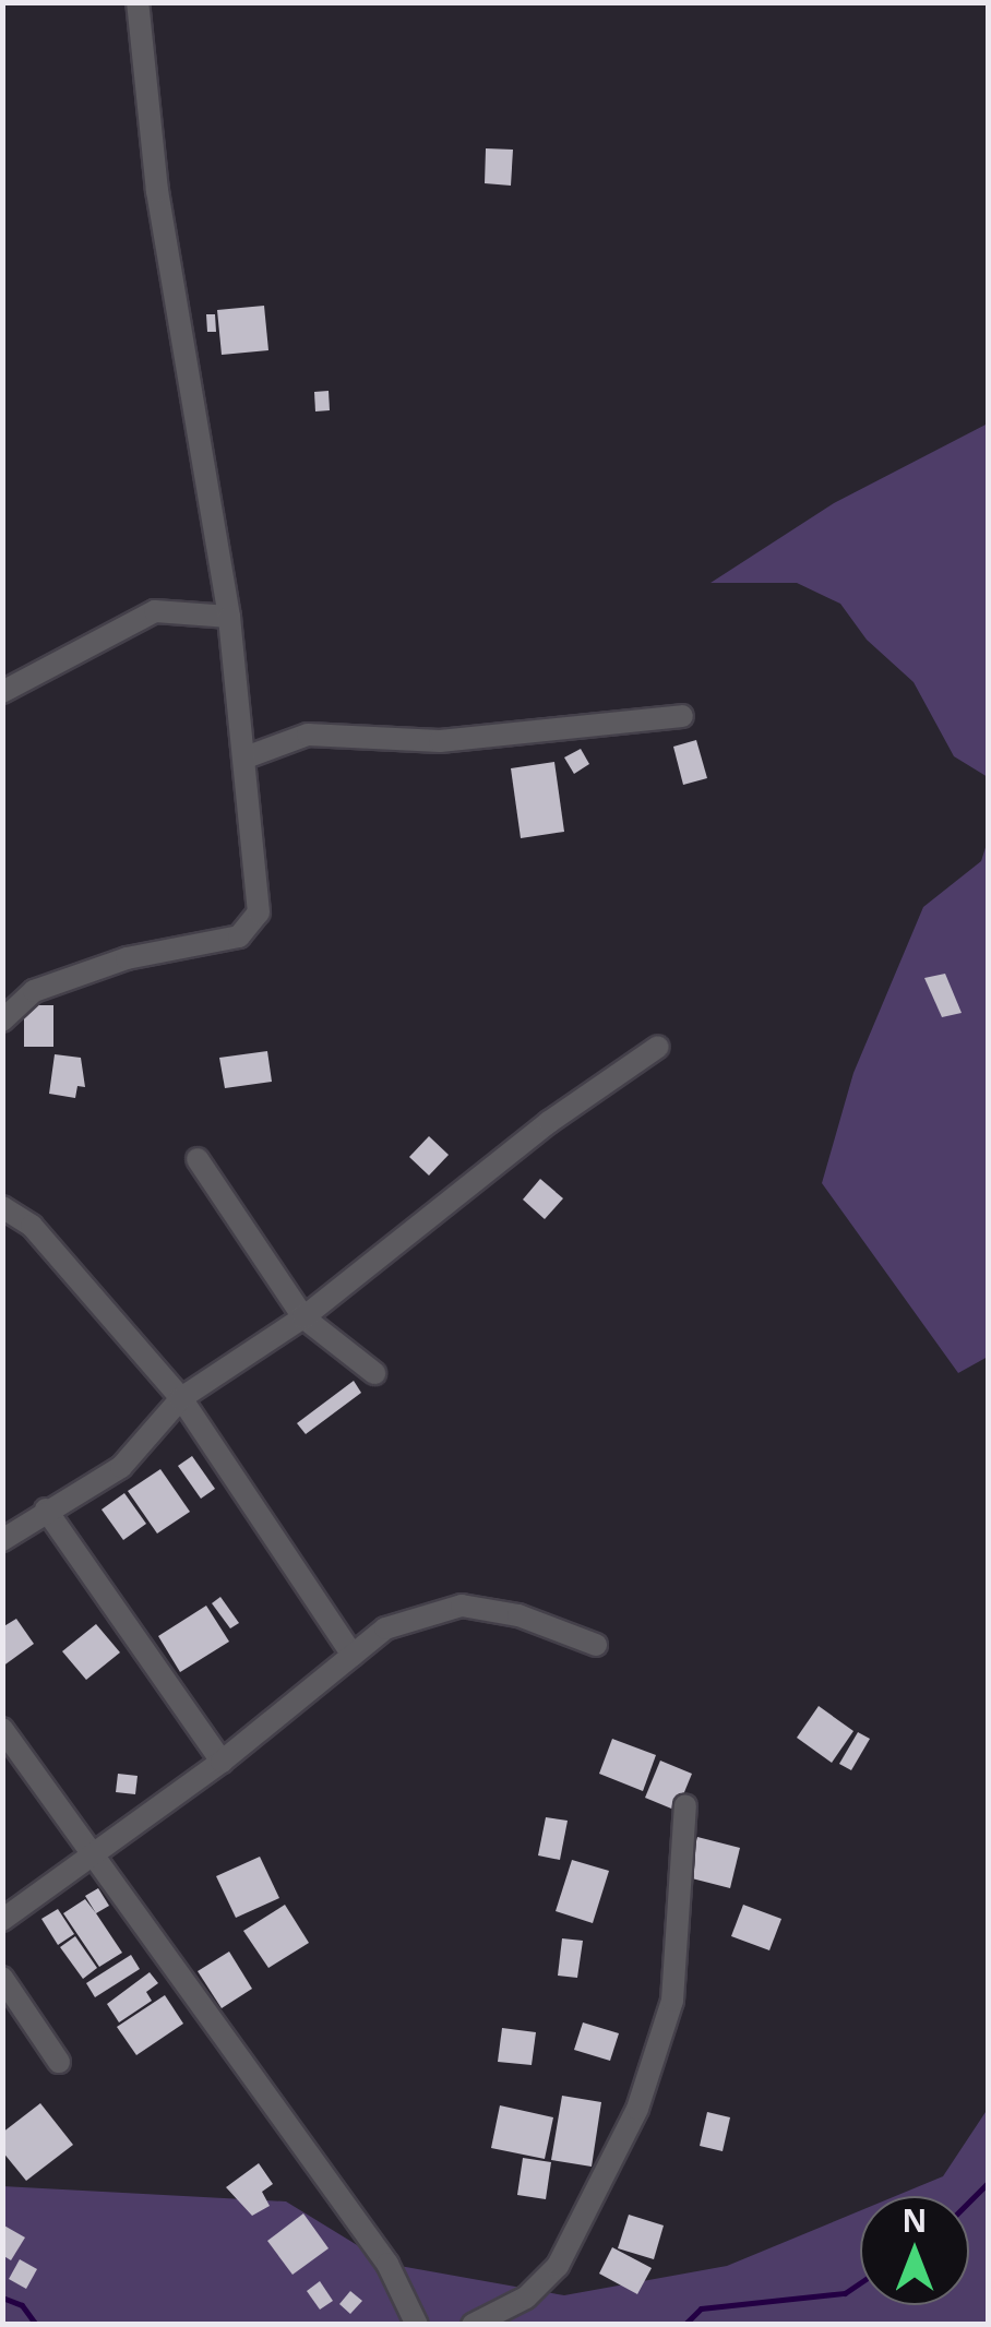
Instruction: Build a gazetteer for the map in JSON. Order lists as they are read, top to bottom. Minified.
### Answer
{"north":"top"}
